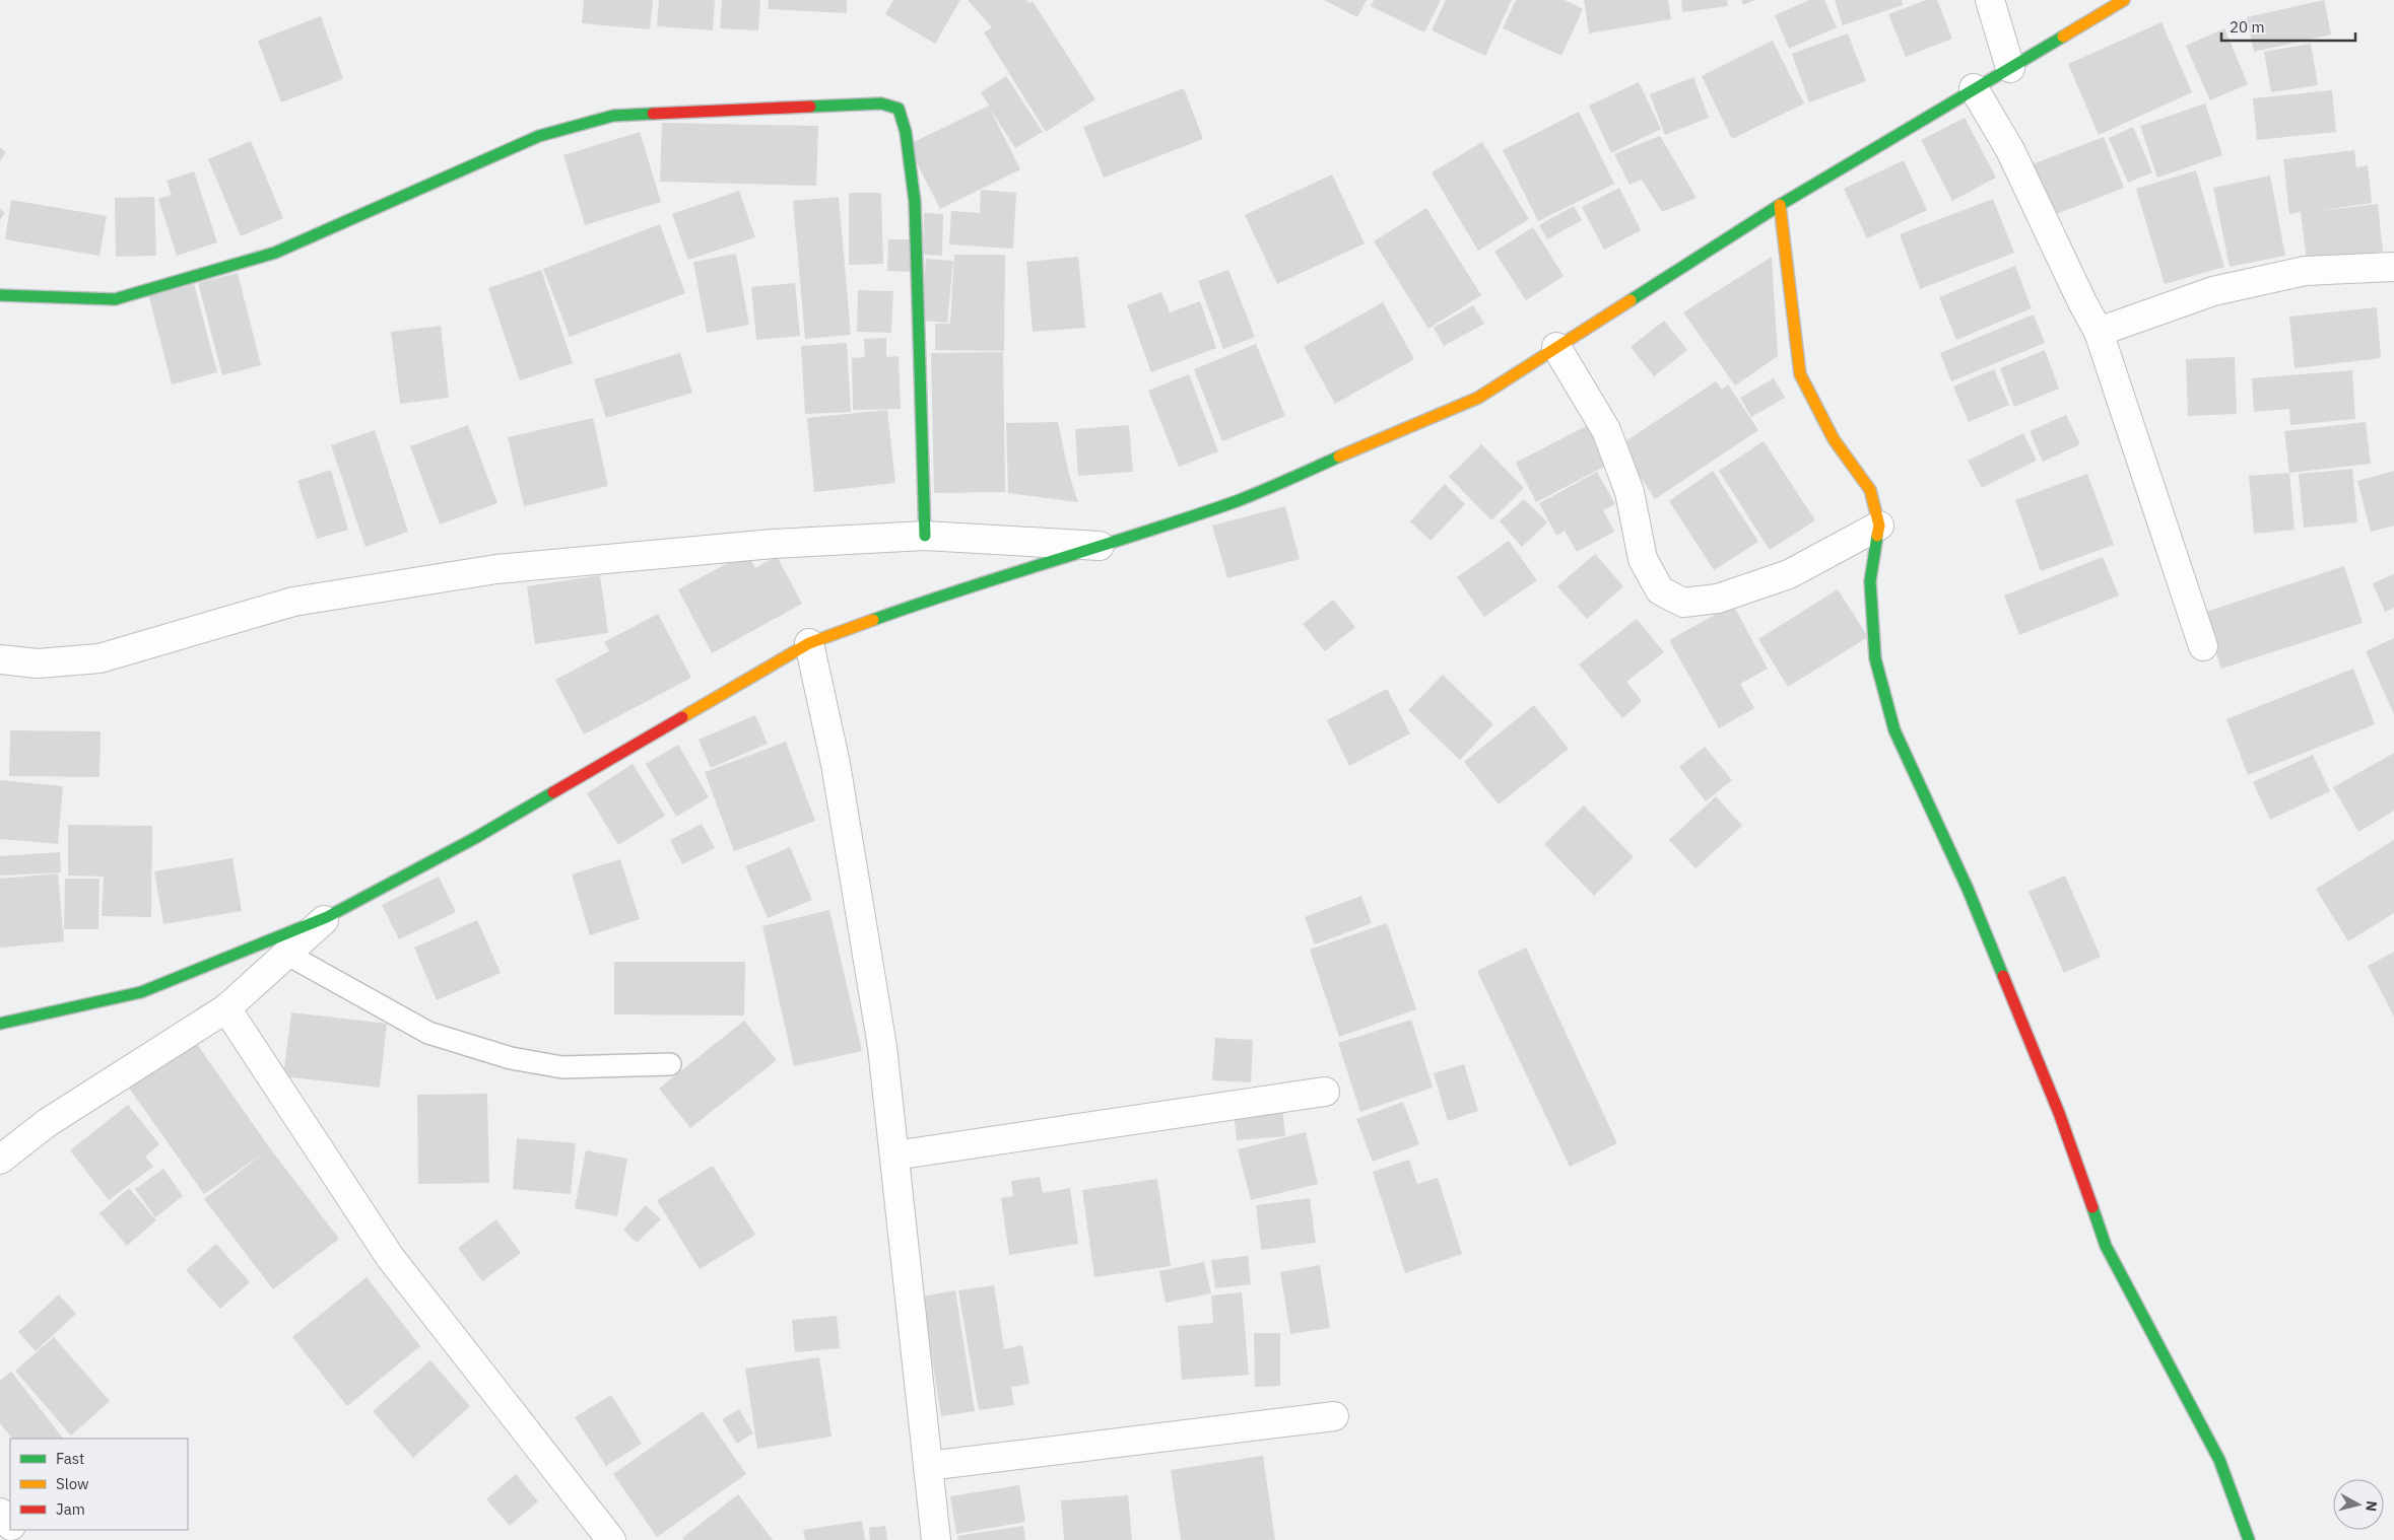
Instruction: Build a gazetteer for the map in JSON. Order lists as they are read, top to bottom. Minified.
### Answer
{"legend":["Fast","Slow","Jam"],"scale_bar":"20 m","north":"right"}
